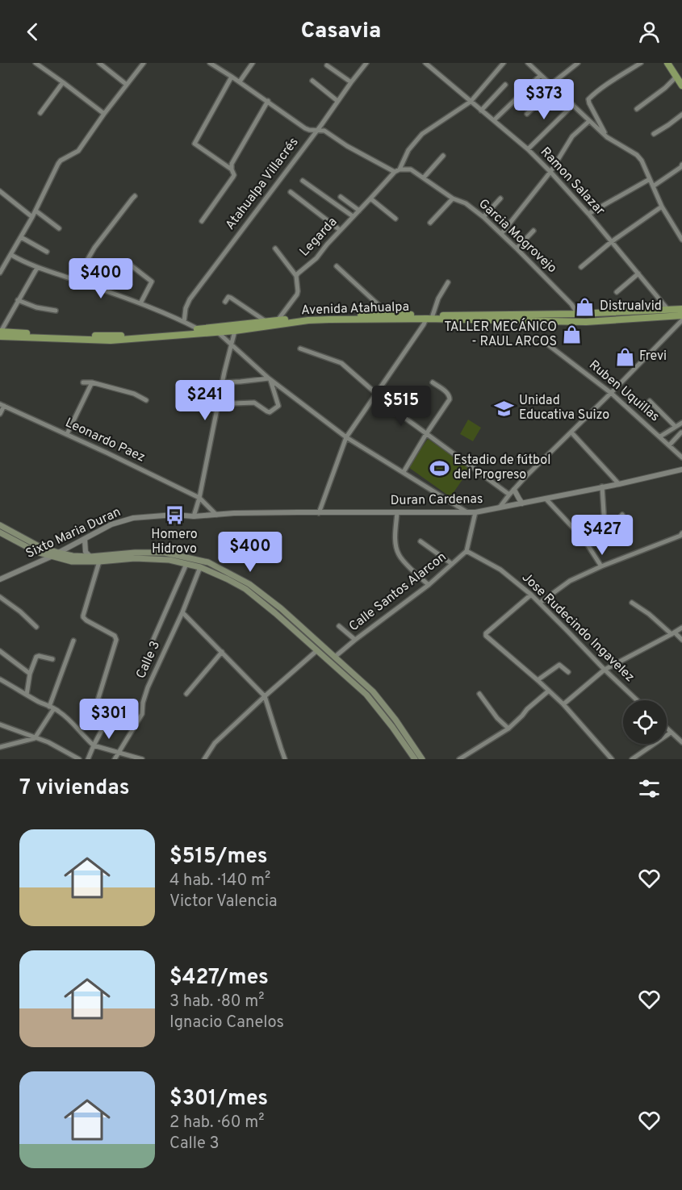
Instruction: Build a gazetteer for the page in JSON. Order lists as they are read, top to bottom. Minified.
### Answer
{"streets":{"highway":["Avenida Atahualpa"],"street":["Ramon Salazar","Atahualpa Villacrés","Garcia Mogrovejo","Legarda","Ruben Uquillas","Leonardo Paez","Duran Cardenas","Sixto Maria Duran","Calle Santos Alarcon","Jose Rudecindo Ingavelez","Calle 3"]},"crossings":[["Ramon Salazar","Legarda"],["Ramon Salazar","Avenida Atahualpa"],["Atahualpa Villacrés","Garcia Mogrovejo"],["Garcia Mogrovejo","Legarda"],["Garcia Mogrovejo","Avenida Atahualpa"],["Leonardo Paez","Duran Cardenas"],["Leonardo Paez","Sixto Maria Duran"],["Duran Cardenas","Sixto Maria Duran"],["Duran Cardenas","Calle Santos Alarcon"],["Calle Santos Alarcon","Jose Rudecindo Ingavelez"]],"places":{"shop":["Distrualvid","TALLER MECÁNICO - RAUL ARCOS","Frevi"],"school or university":["Unidad Educativa Suizo"],"sports":["Estadio de fútbol del Progreso"],"bus stop":["Homero Hidrovo"]},"page":{"header":"Casavia","price":["$373","$400","$241","$515","$427","$400","$301"],"heading":"7 viviendas","list":[{"name":"$515/mes","note":"4 hab. · 140 m² · Victor Valencia"},{"name":"$427/mes","note":"3 hab. · 80 m² · Ignacio Canelos"},{"name":"$301/mes","note":"2 hab. · 60 m² · Calle 3"}]}}
